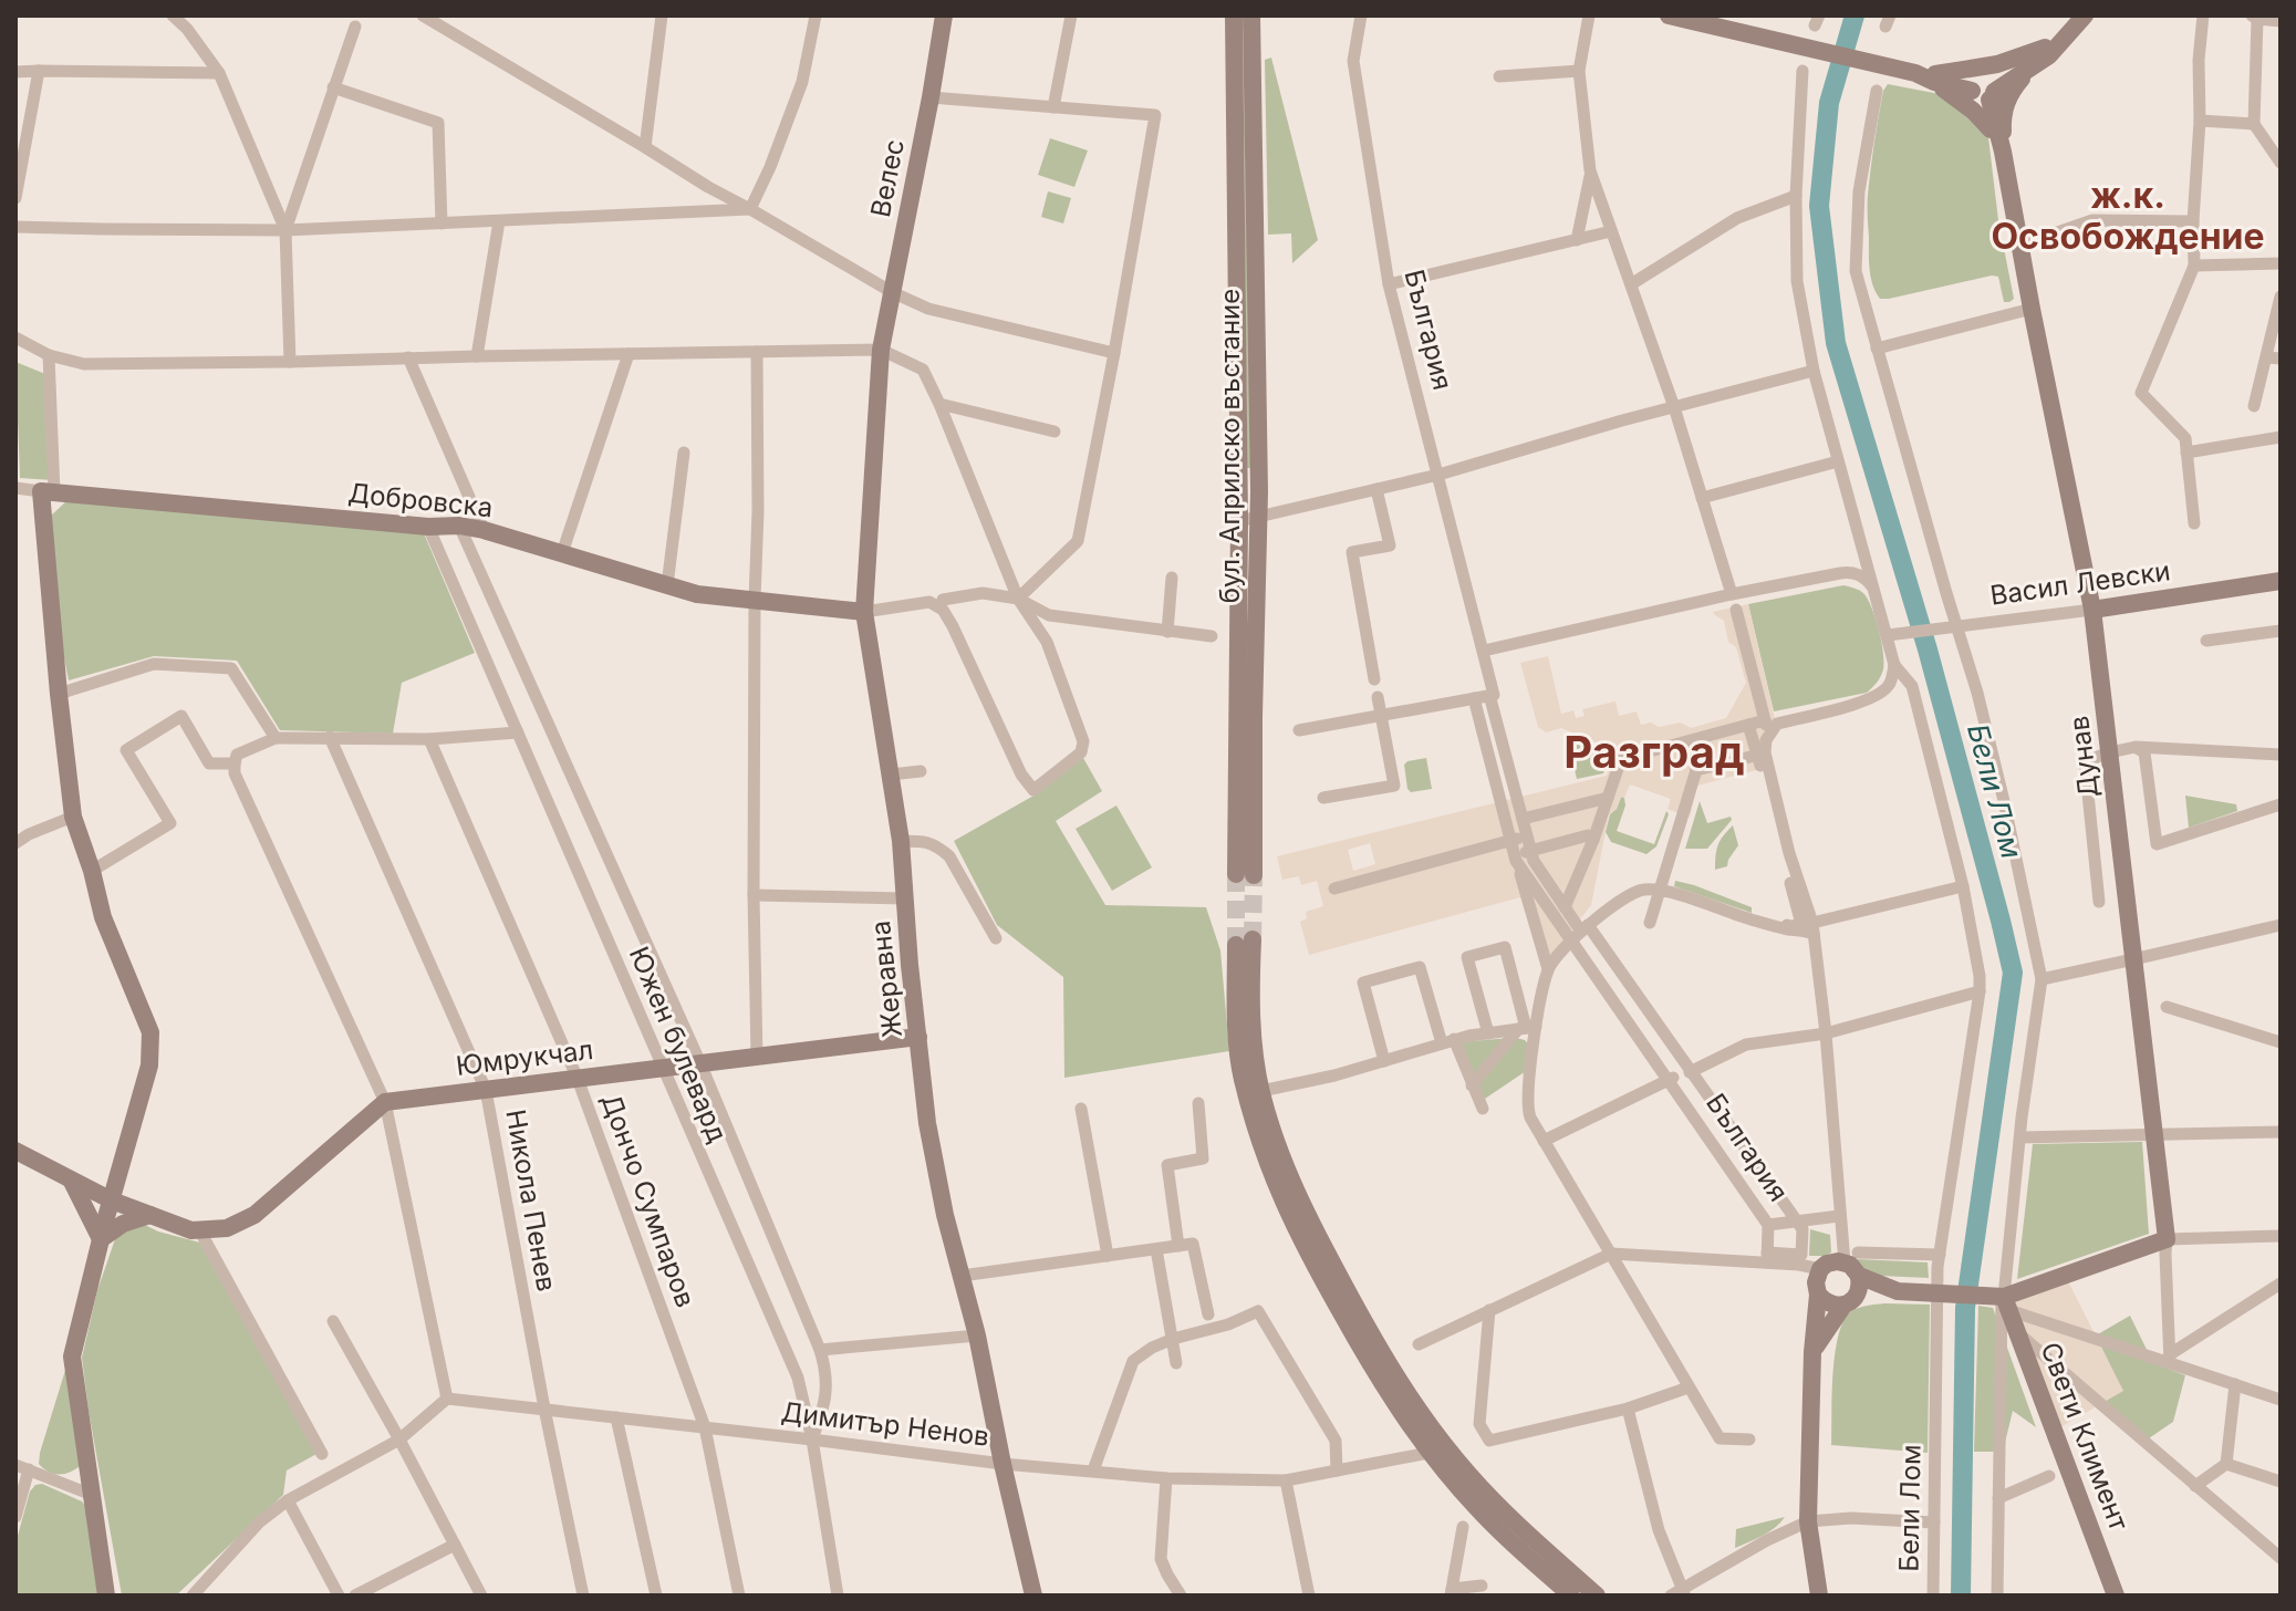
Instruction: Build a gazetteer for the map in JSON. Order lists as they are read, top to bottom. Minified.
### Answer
{"streets":{"street":["Велес","България","бул. Априлско въстание","Добровска","Васил Левски","Дунав","Жеравна","Южен булевард","Юмрукчал","Никола Пенев","Дончо Сумпаров","Димитър Ненов","Свети Климент","Бели Лом"]},"crossings":[["Велес","Жеравна"],["Добровска","Жеравна"],["Добровска","Южен булевард"],["Васил Левски","Дунав"],["Васил Левски","Бели Лом"],["Жеравна","Димитър Ненов"],["Южен булевард","Юмрукчал"],["Южен булевард","Димитър Ненов"],["Юмрукчал","Никола Пенев"],["Юмрукчал","Дончо Сумпаров"],["Никола Пенев","Димитър Ненов"],["Дончо Сумпаров","Димитър Ненов"]],"districts":["ж.к. Освобождение","Разград"],"water":["Бели Лом"]}
